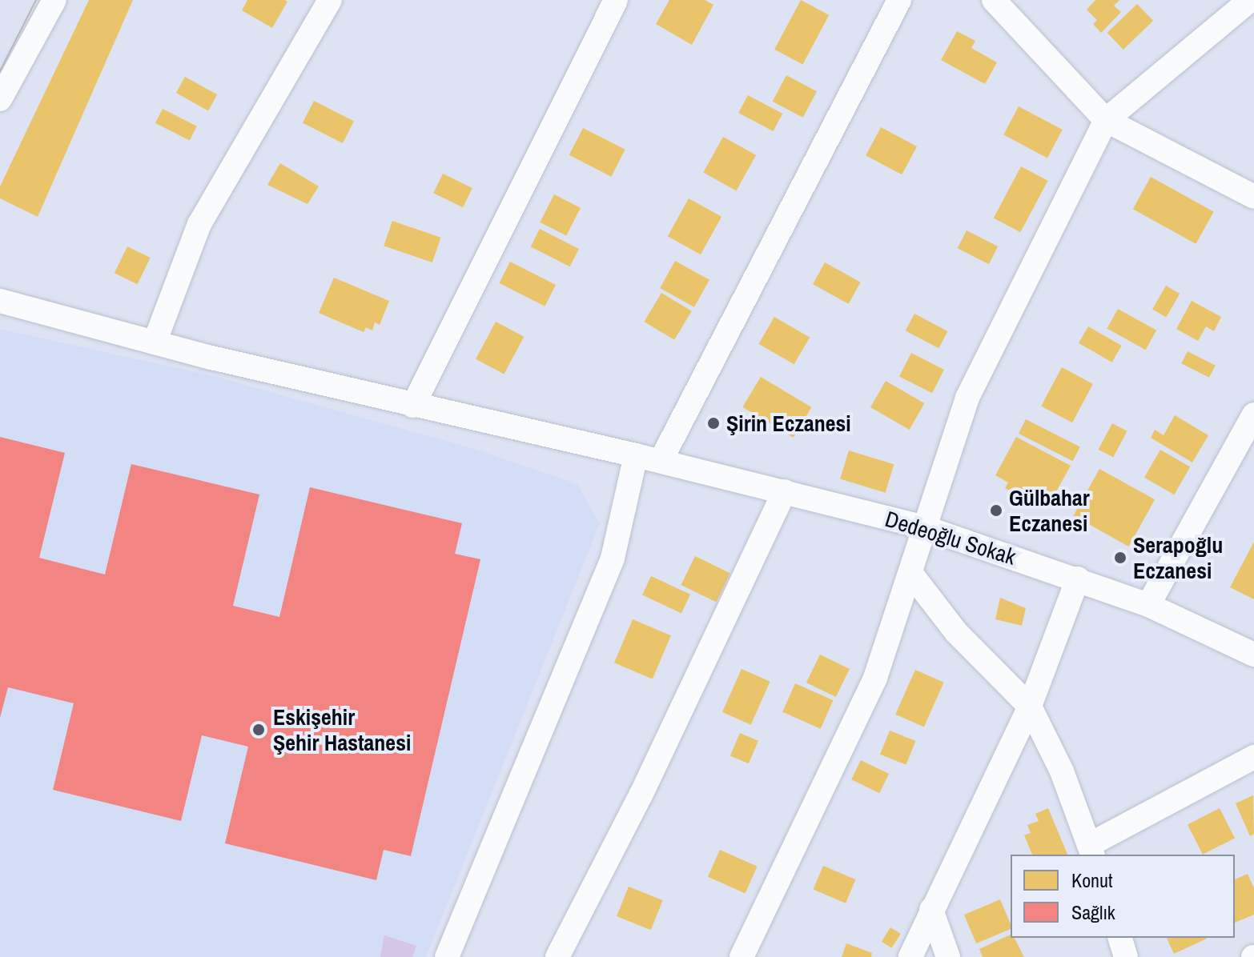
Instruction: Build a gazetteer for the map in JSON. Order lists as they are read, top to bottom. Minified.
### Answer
{"streets":{"street":["Dedeoğlu Sokak"]},"places":["Şirin Eczanesi","Gülbahar Eczanesi","Serapoğlu Eczanesi","Eskişehir Şehir Hastanesi"],"legend":["Konut","Sağlık"]}
